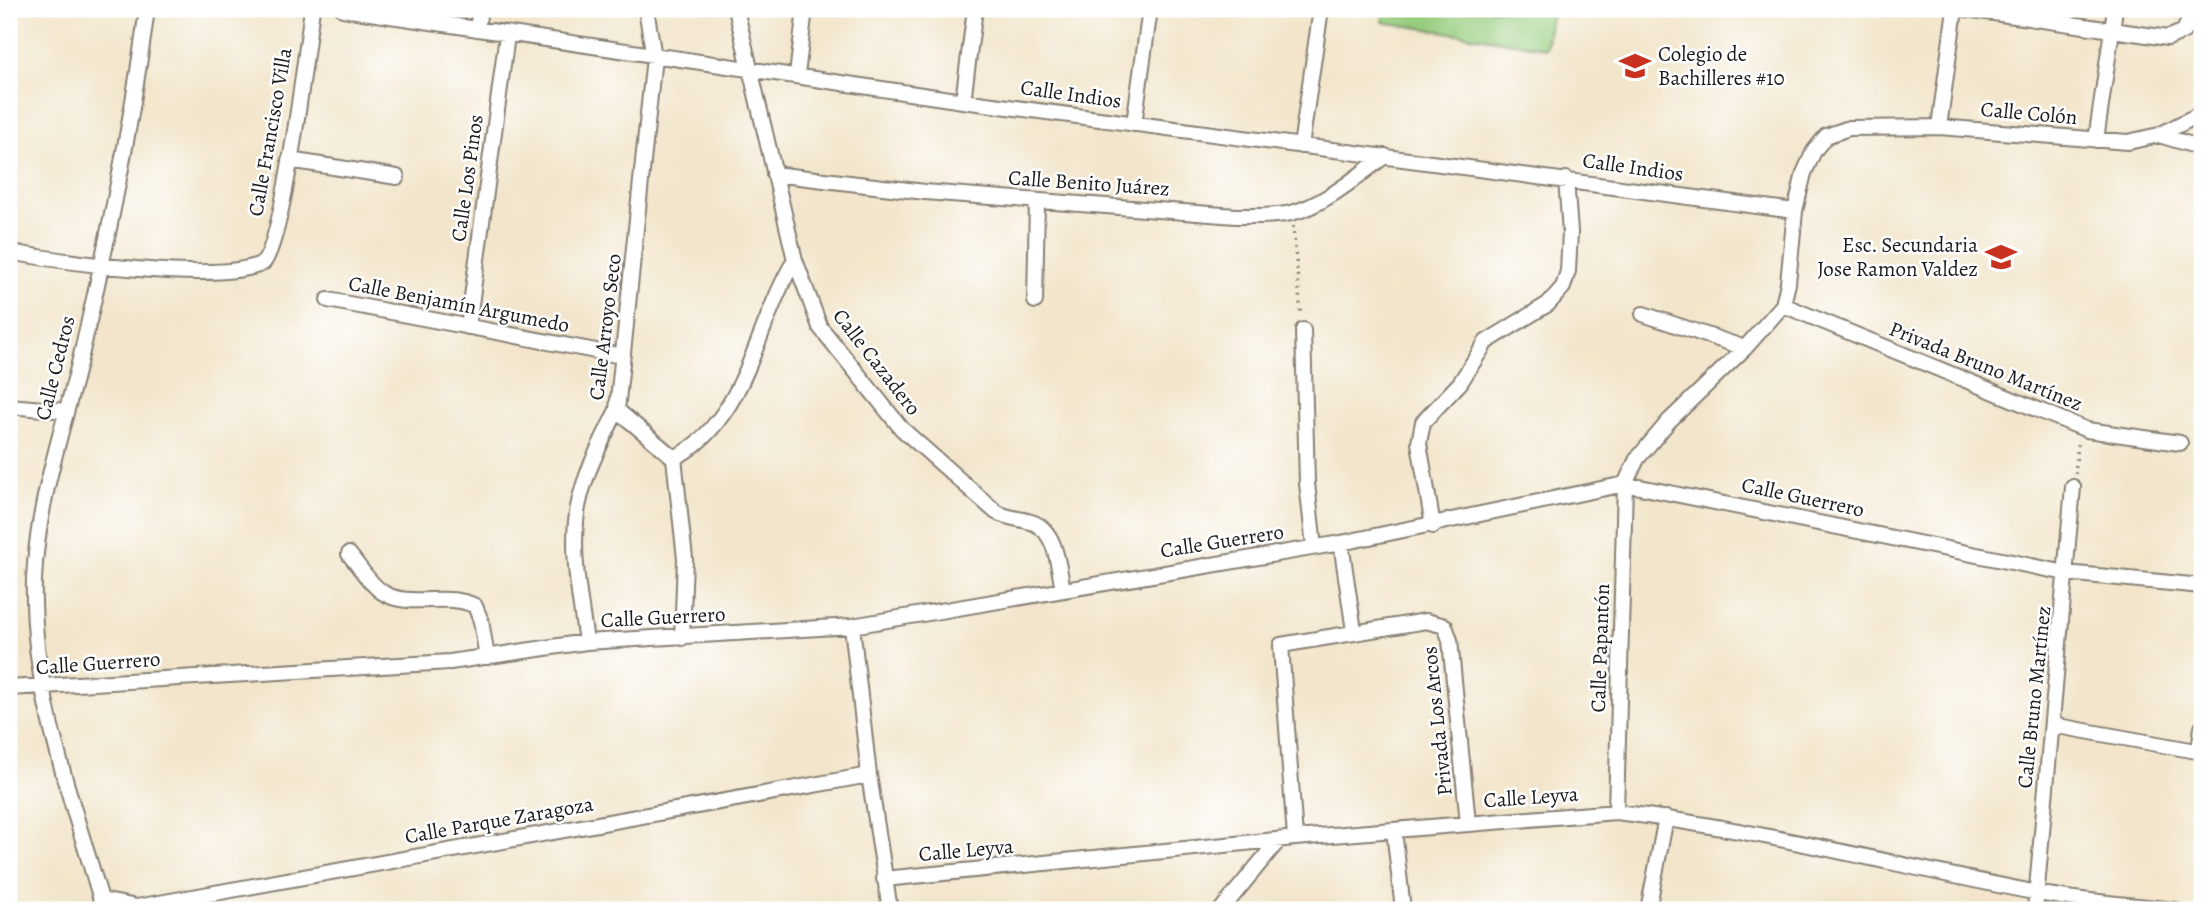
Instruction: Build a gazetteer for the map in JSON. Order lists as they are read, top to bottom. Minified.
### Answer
{"streets":{"street":["Calle Indios","Calle Colón","Calle Francisco Villa","Calle Los Pinos","Calle Benito Juárez","Calle Benjamín Argumedo","Calle Arroyo Seco","Calle Cazadero","Privada Bruno Martínez","Calle Cedros","Calle Guerrero","Calle Papantón","Calle Bruno Martínez","Privada Los Arcos","Calle Leyva","Calle Parque Zaragoza"]},"crossings":[["Calle Indios","Calle Colón"],["Calle Indios","Calle Los Pinos"],["Calle Indios","Calle Benito Juárez"],["Calle Indios","Calle Arroyo Seco"],["Calle Indios","Calle Cazadero"],["Calle Francisco Villa","Calle Cedros"],["Calle Los Pinos","Calle Benjamín Argumedo"],["Calle Benito Juárez","Calle Cazadero"],["Calle Benjamín Argumedo","Calle Arroyo Seco"],["Calle Arroyo Seco","Calle Guerrero"],["Calle Cazadero","Calle Guerrero"],["Calle Cedros","Calle Guerrero"],["Calle Cedros","Calle Parque Zaragoza"],["Calle Guerrero","Calle Papantón"],["Calle Guerrero","Calle Bruno Martínez"],["Calle Papantón","Calle Leyva"],["Calle Bruno Martínez","Calle Leyva"],["Privada Los Arcos","Calle Leyva"]],"places":{"school or university":["Colegio de Bachilleres #10","Esc. Secundaria Jose Ramon Valdez"]}}
